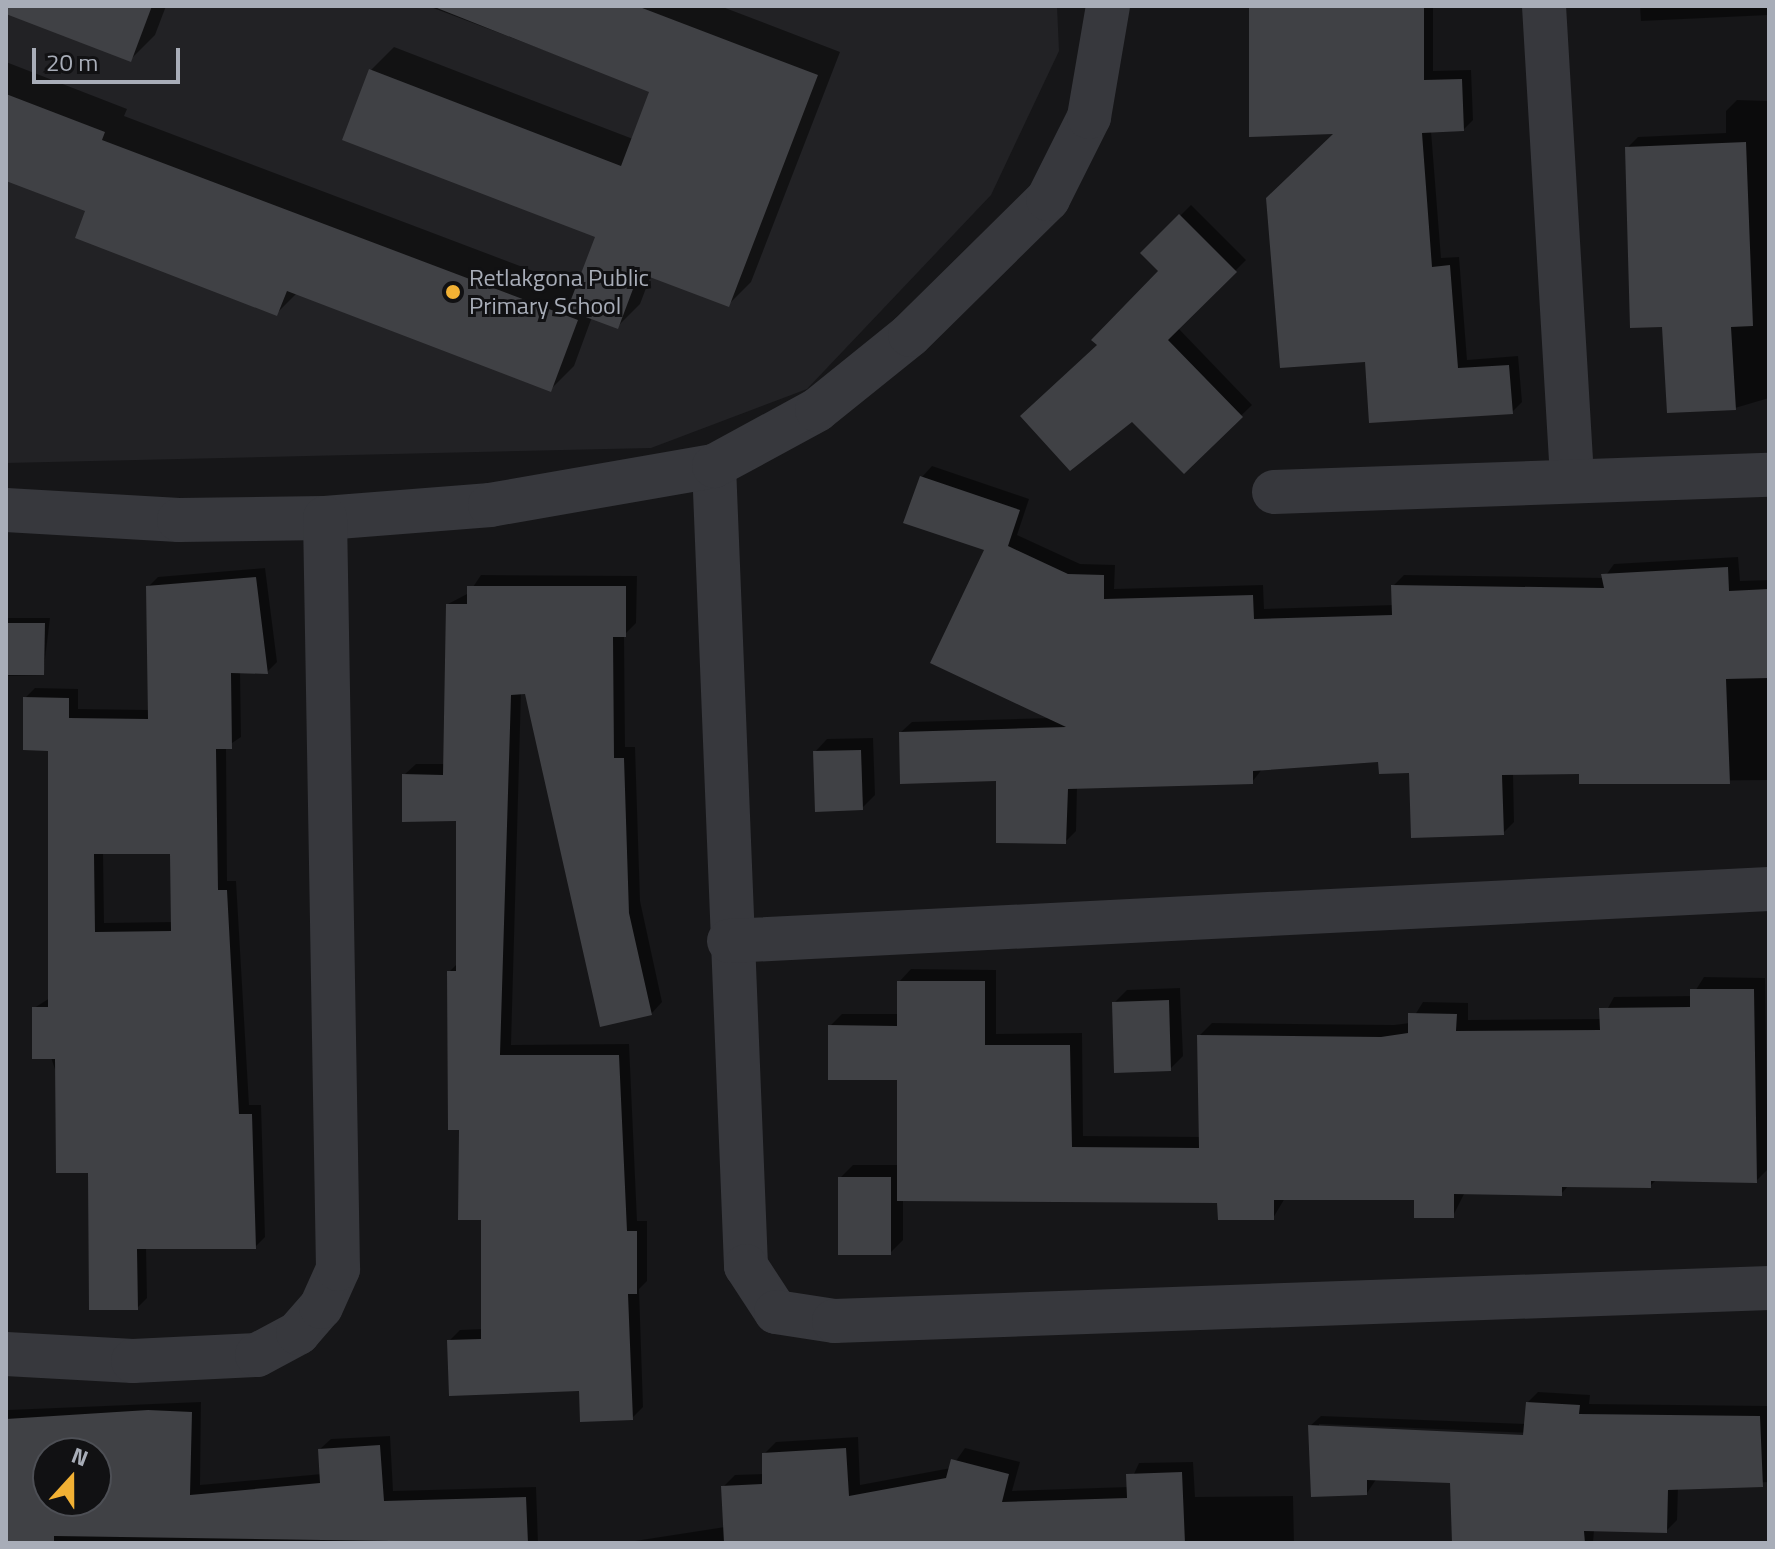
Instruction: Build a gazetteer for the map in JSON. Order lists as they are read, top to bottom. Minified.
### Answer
{"places":["Retlakgona Public Primary School"],"scale_bar":"20 m","north":"top"}
